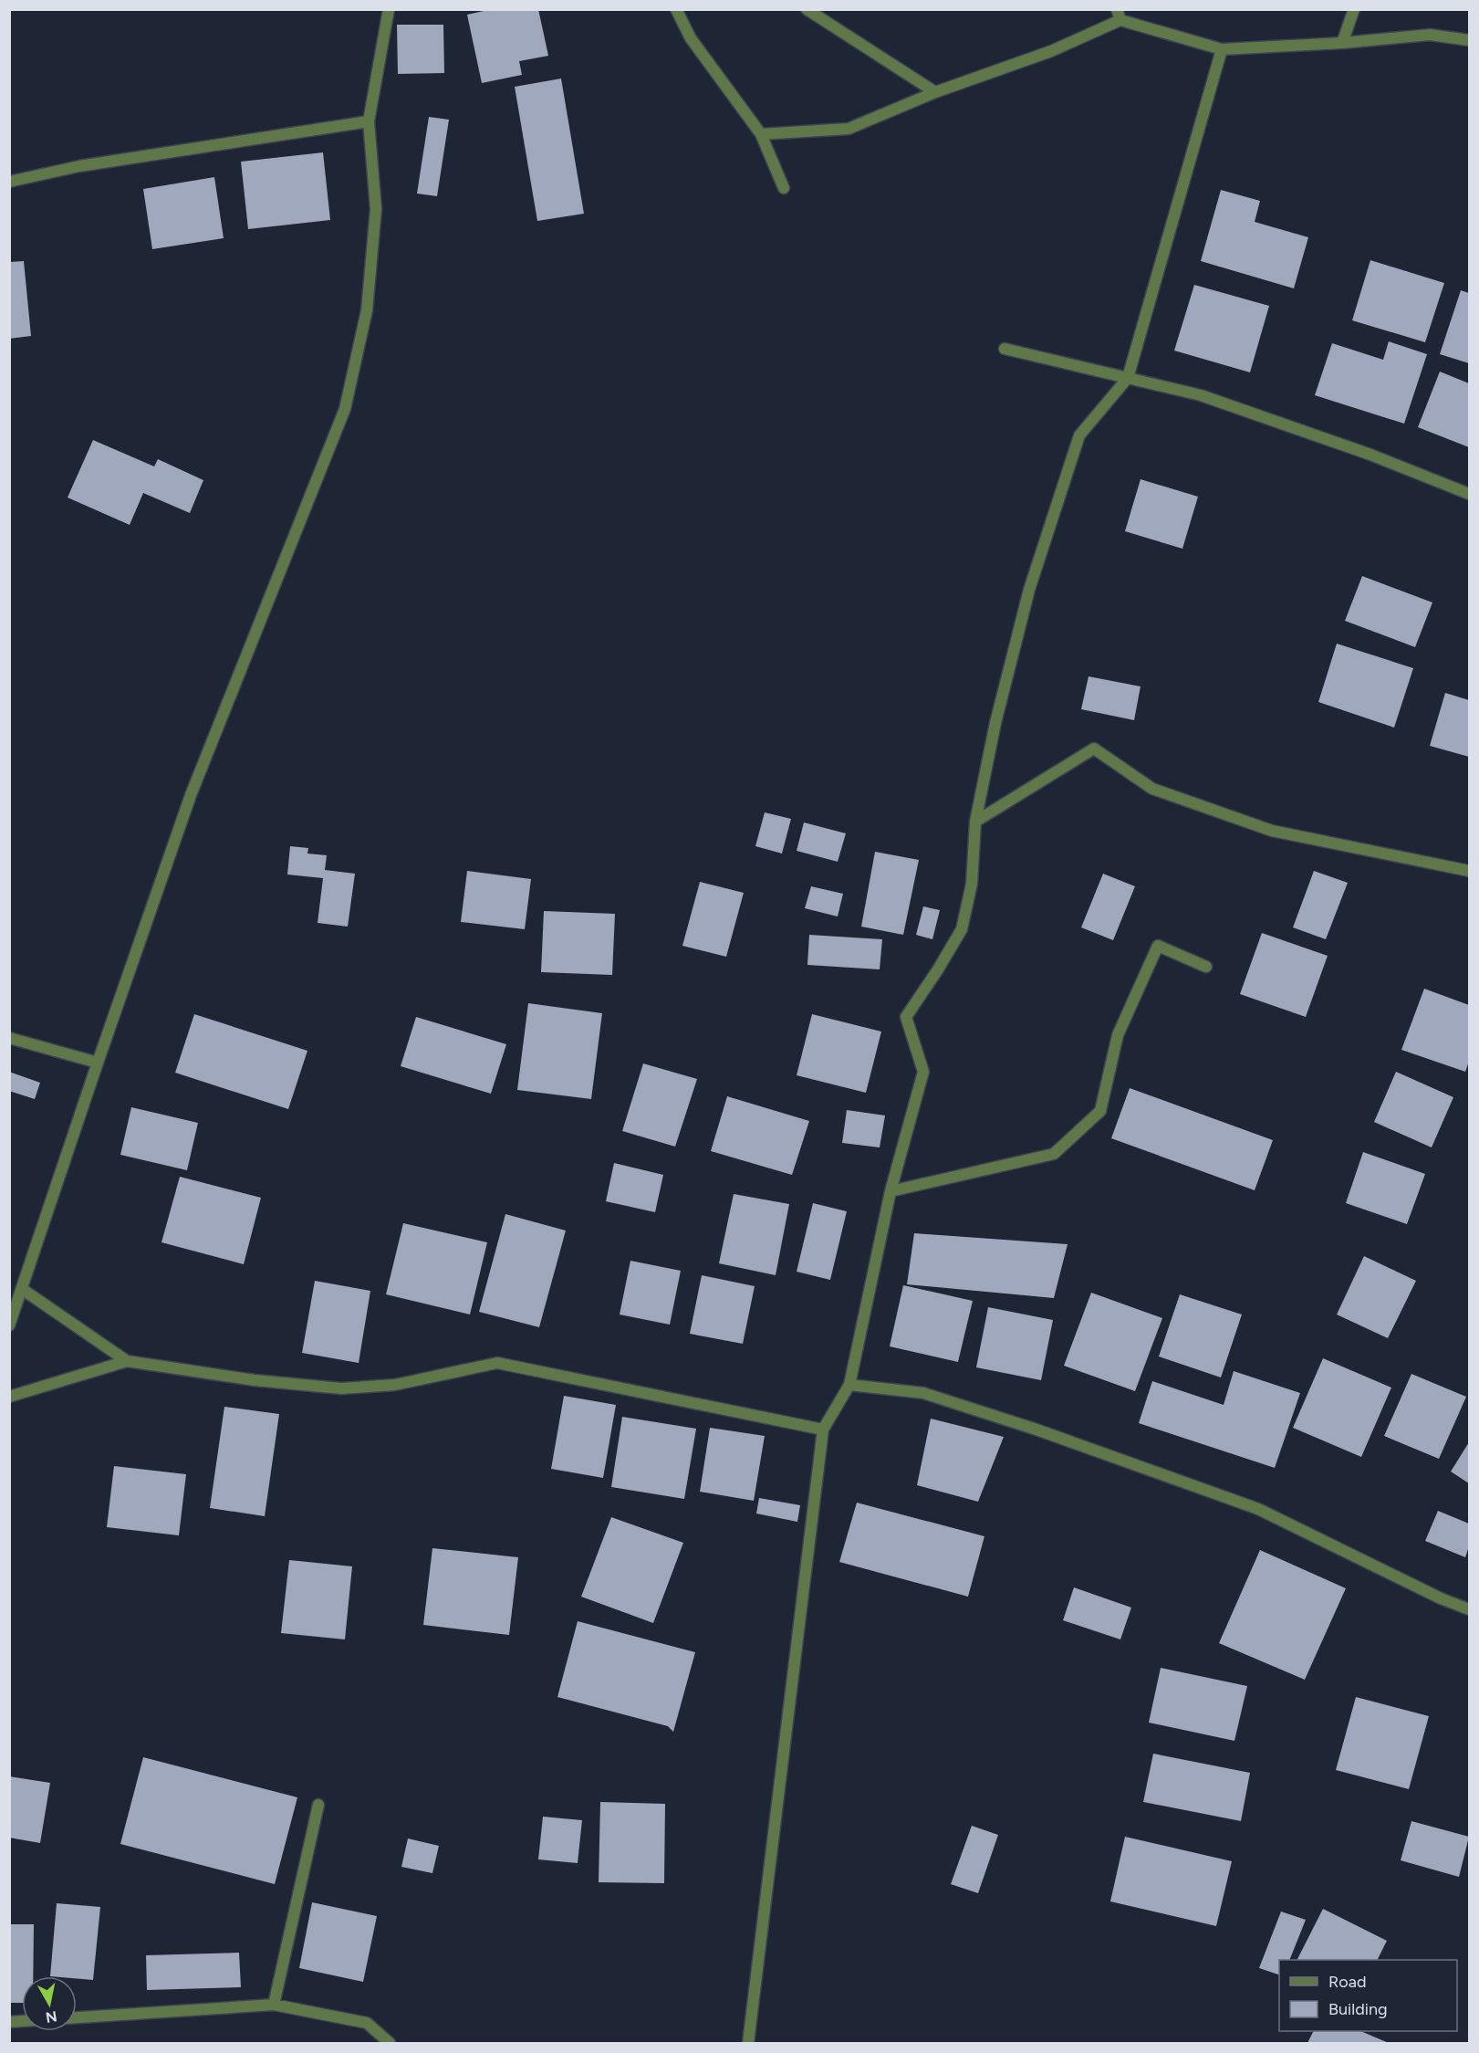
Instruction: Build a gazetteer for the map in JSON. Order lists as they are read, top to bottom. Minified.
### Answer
{"legend":["Road","Building"],"north":"bottom"}
